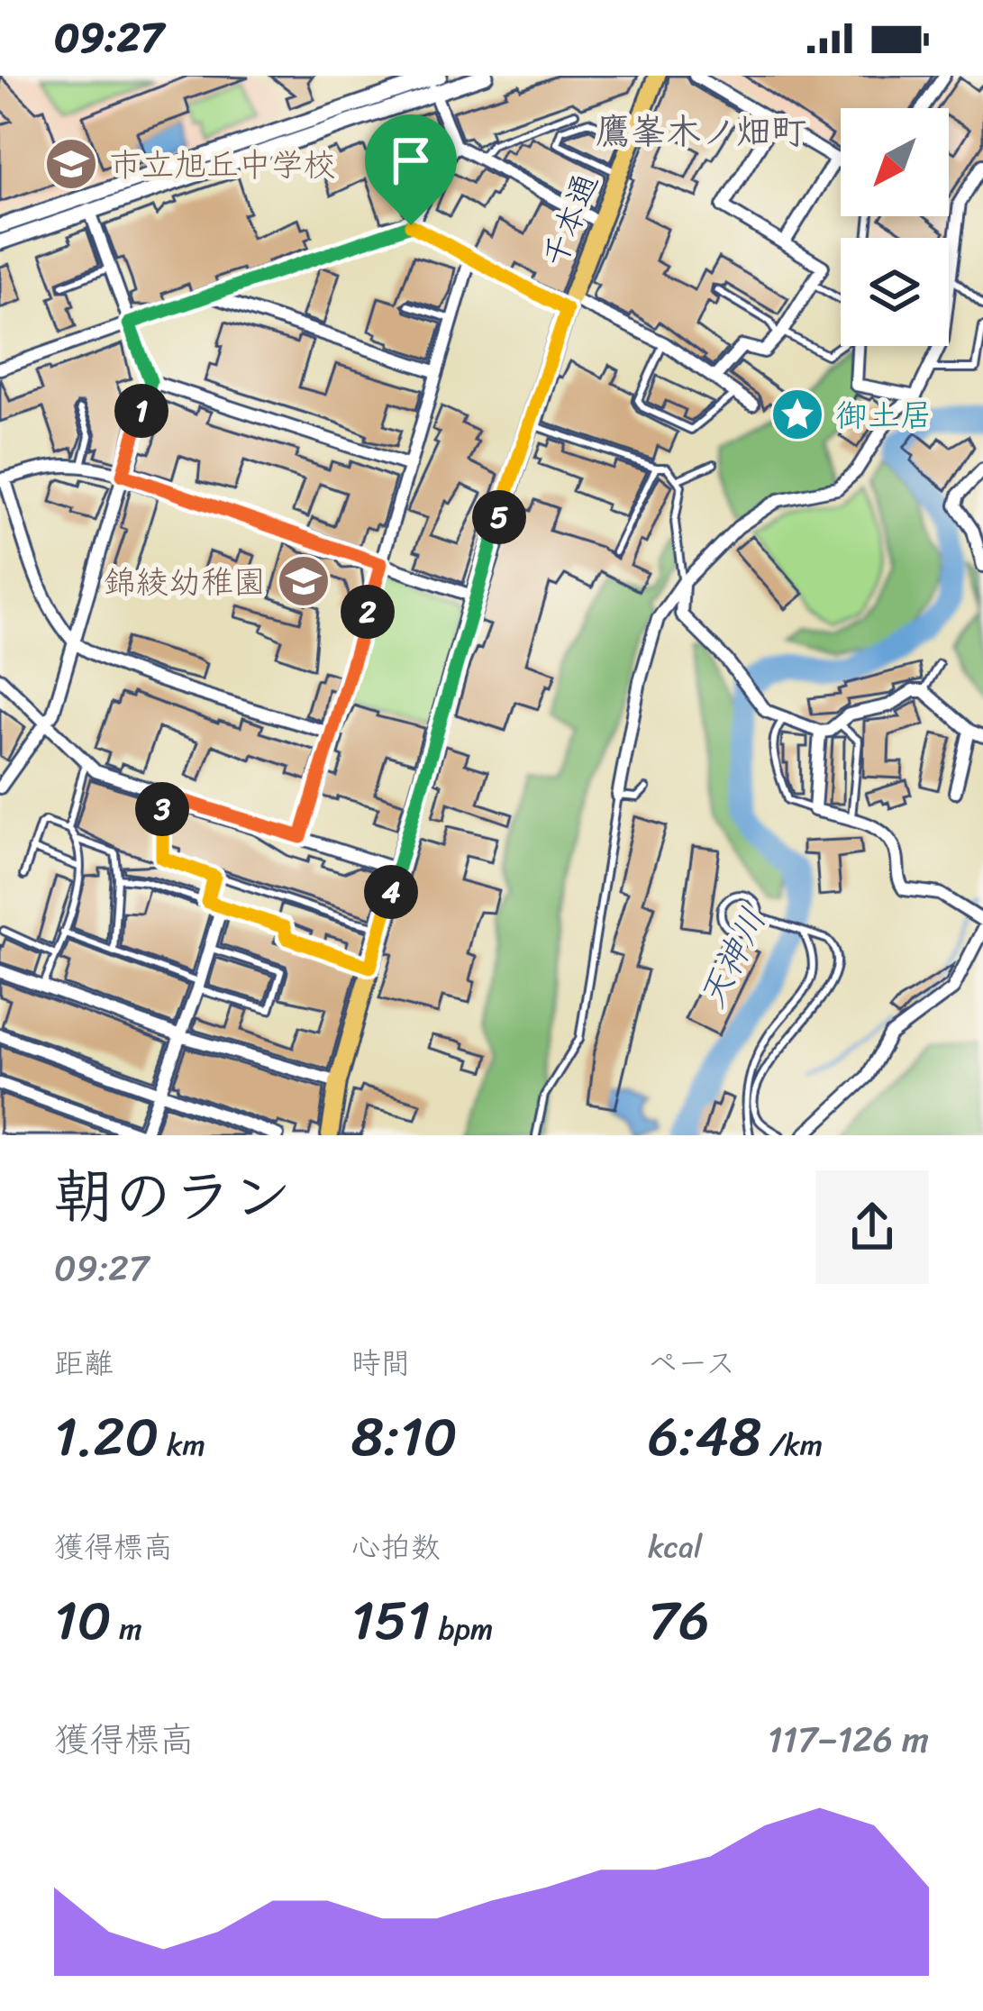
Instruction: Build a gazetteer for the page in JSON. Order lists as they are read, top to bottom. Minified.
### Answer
{"streets":{"main road":["千本通"]},"districts":["鷹峯木ノ畑町"],"water":["天神川"],"places":{"school or university":["市立旭丘中学校","錦綾幼稚園"],"place":["御土居"]},"north":"bottom left","page":{"status":"09:27","pins":["1","5","2","3","4"],"heading":["朝のラン","09:27"],"stats":[["距離","1.20 km"],["時間","8:10"],["ペース","6:48 /km"],["獲得標高","10 m"],["心拍数","151 bpm"],["kcal","76"]],"chart":["獲得標高","117–126 m"]}}
